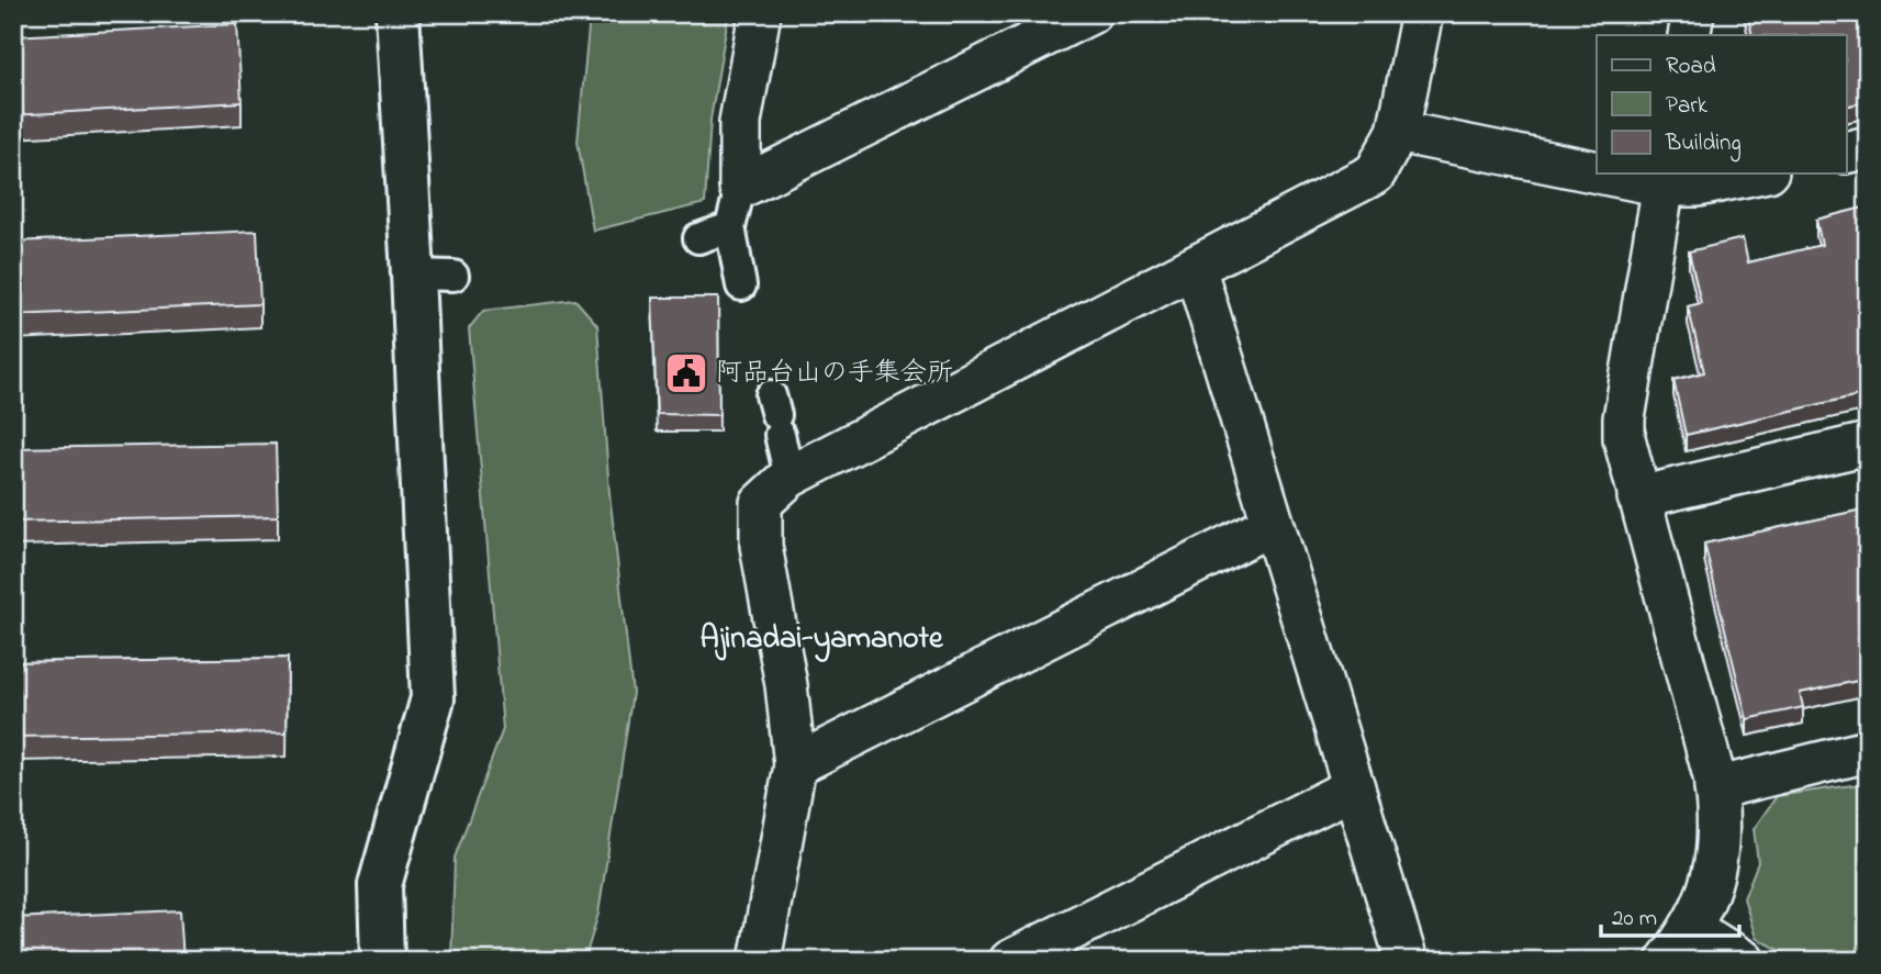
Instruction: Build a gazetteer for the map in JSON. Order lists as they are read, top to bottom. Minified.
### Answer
{"districts":["Ajinadai-yamanote"],"places":{"public building":["阿品台山の手集会所"]},"legend":["Road","Park","Building"],"scale_bar":"20 m"}
